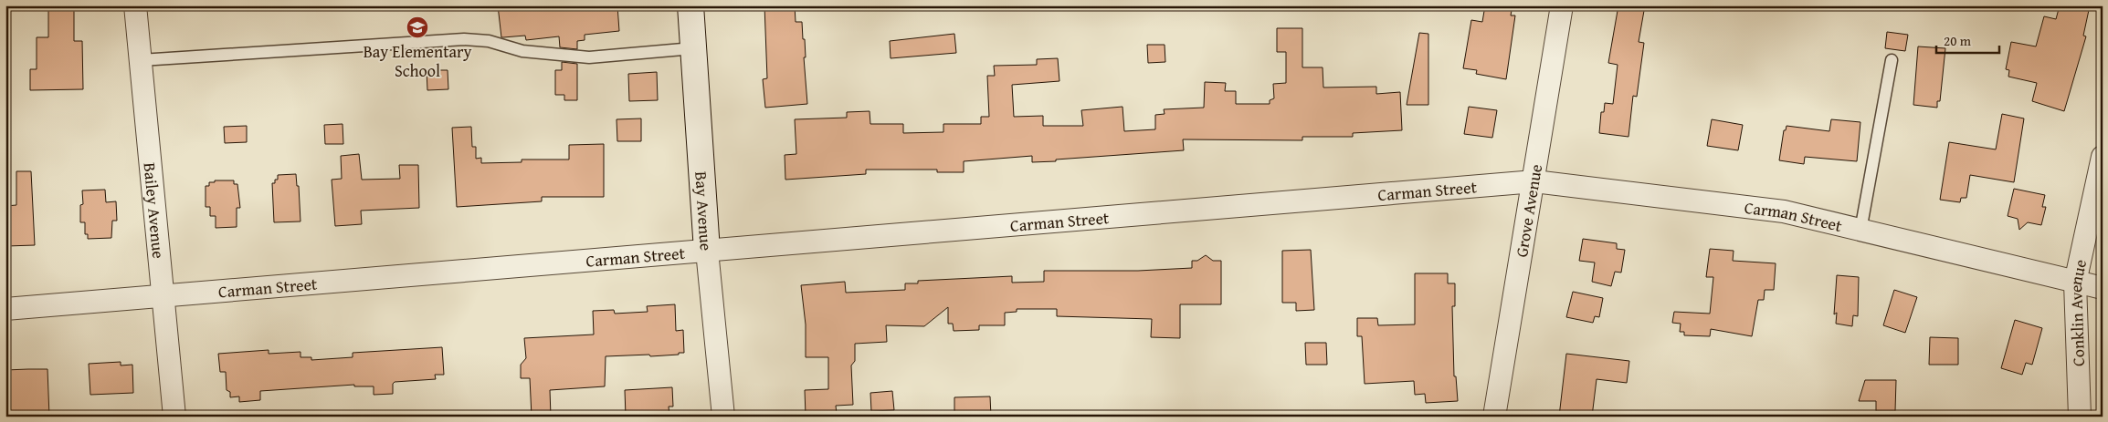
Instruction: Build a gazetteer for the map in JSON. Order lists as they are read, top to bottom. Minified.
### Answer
{"streets":{"street":["Carman Street","Bailey Avenue","Bay Avenue","Grove Avenue","Conklin Avenue"]},"crossings":[["Carman Street","Bailey Avenue"],["Carman Street","Bay Avenue"],["Carman Street","Grove Avenue"],["Carman Street","Conklin Avenue"]],"places":{"school or university":["Bay Elementary School"]},"scale_bar":"20 m"}
